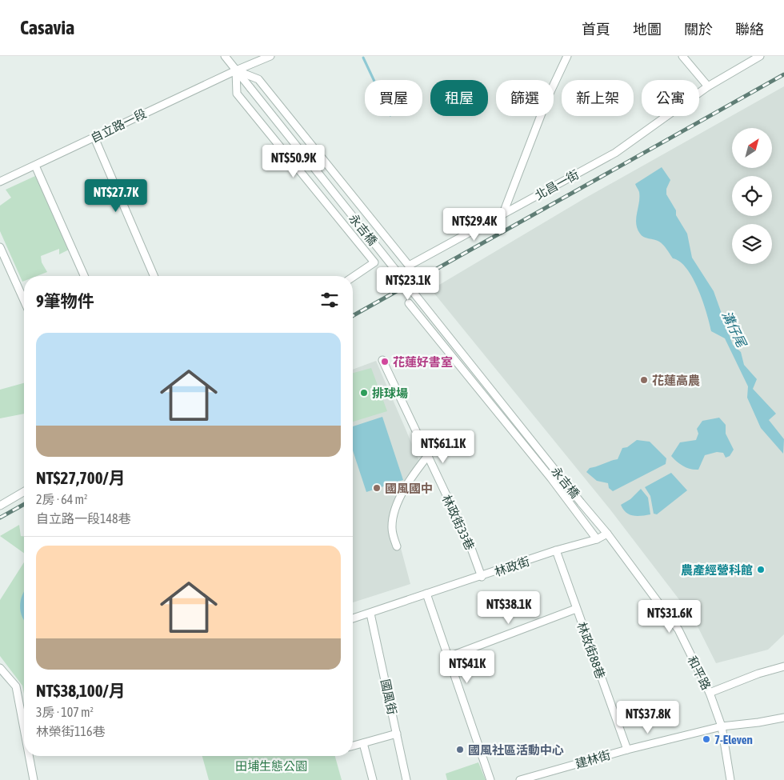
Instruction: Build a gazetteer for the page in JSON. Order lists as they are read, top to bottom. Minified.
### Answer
{"streets":{"street":["自立路一段","北昌一街","永吉橋","林政街33巷","林政街","林政街88巷","和平路","國風街","建林街"]},"crossings":[["自立路一段","北昌一街"],["自立路一段","永吉橋"],["北昌一街","永吉橋"],["永吉橋","和平路"],["林政街33巷","林政街"],["林政街","林政街88巷"],["林政街","和平路"],["林政街","國風街"],["林政街88巷","建林街"],["和平路","建林街"]],"water":["溝仔尾"],"parks":["田埔生態公園"],"places":["花蓮好書室","花蓮高農","排球場","國風國中","農產經營科館","7-Eleven","國風社區活動中心"],"north":"top right","page":{"header":"Casavia","nav":["首頁","地圖","關於","聯絡"],"chip":["買屋","租屋","篩選","新上架","公寓"],"price":["NT$50.9K","NT$27.7K","NT$29.4K","NT$23.1K","NT$61.1K","NT$38.1K","NT$31.6K","NT$41K","NT$37.8K"],"heading":"9筆物件","list":[{"name":"NT$27,700/月","note":"2房 · 64 m² · 自立路一段148巷"},{"name":"NT$38,100/月","note":"3房 · 107 m² · 林榮街116巷"}]}}
